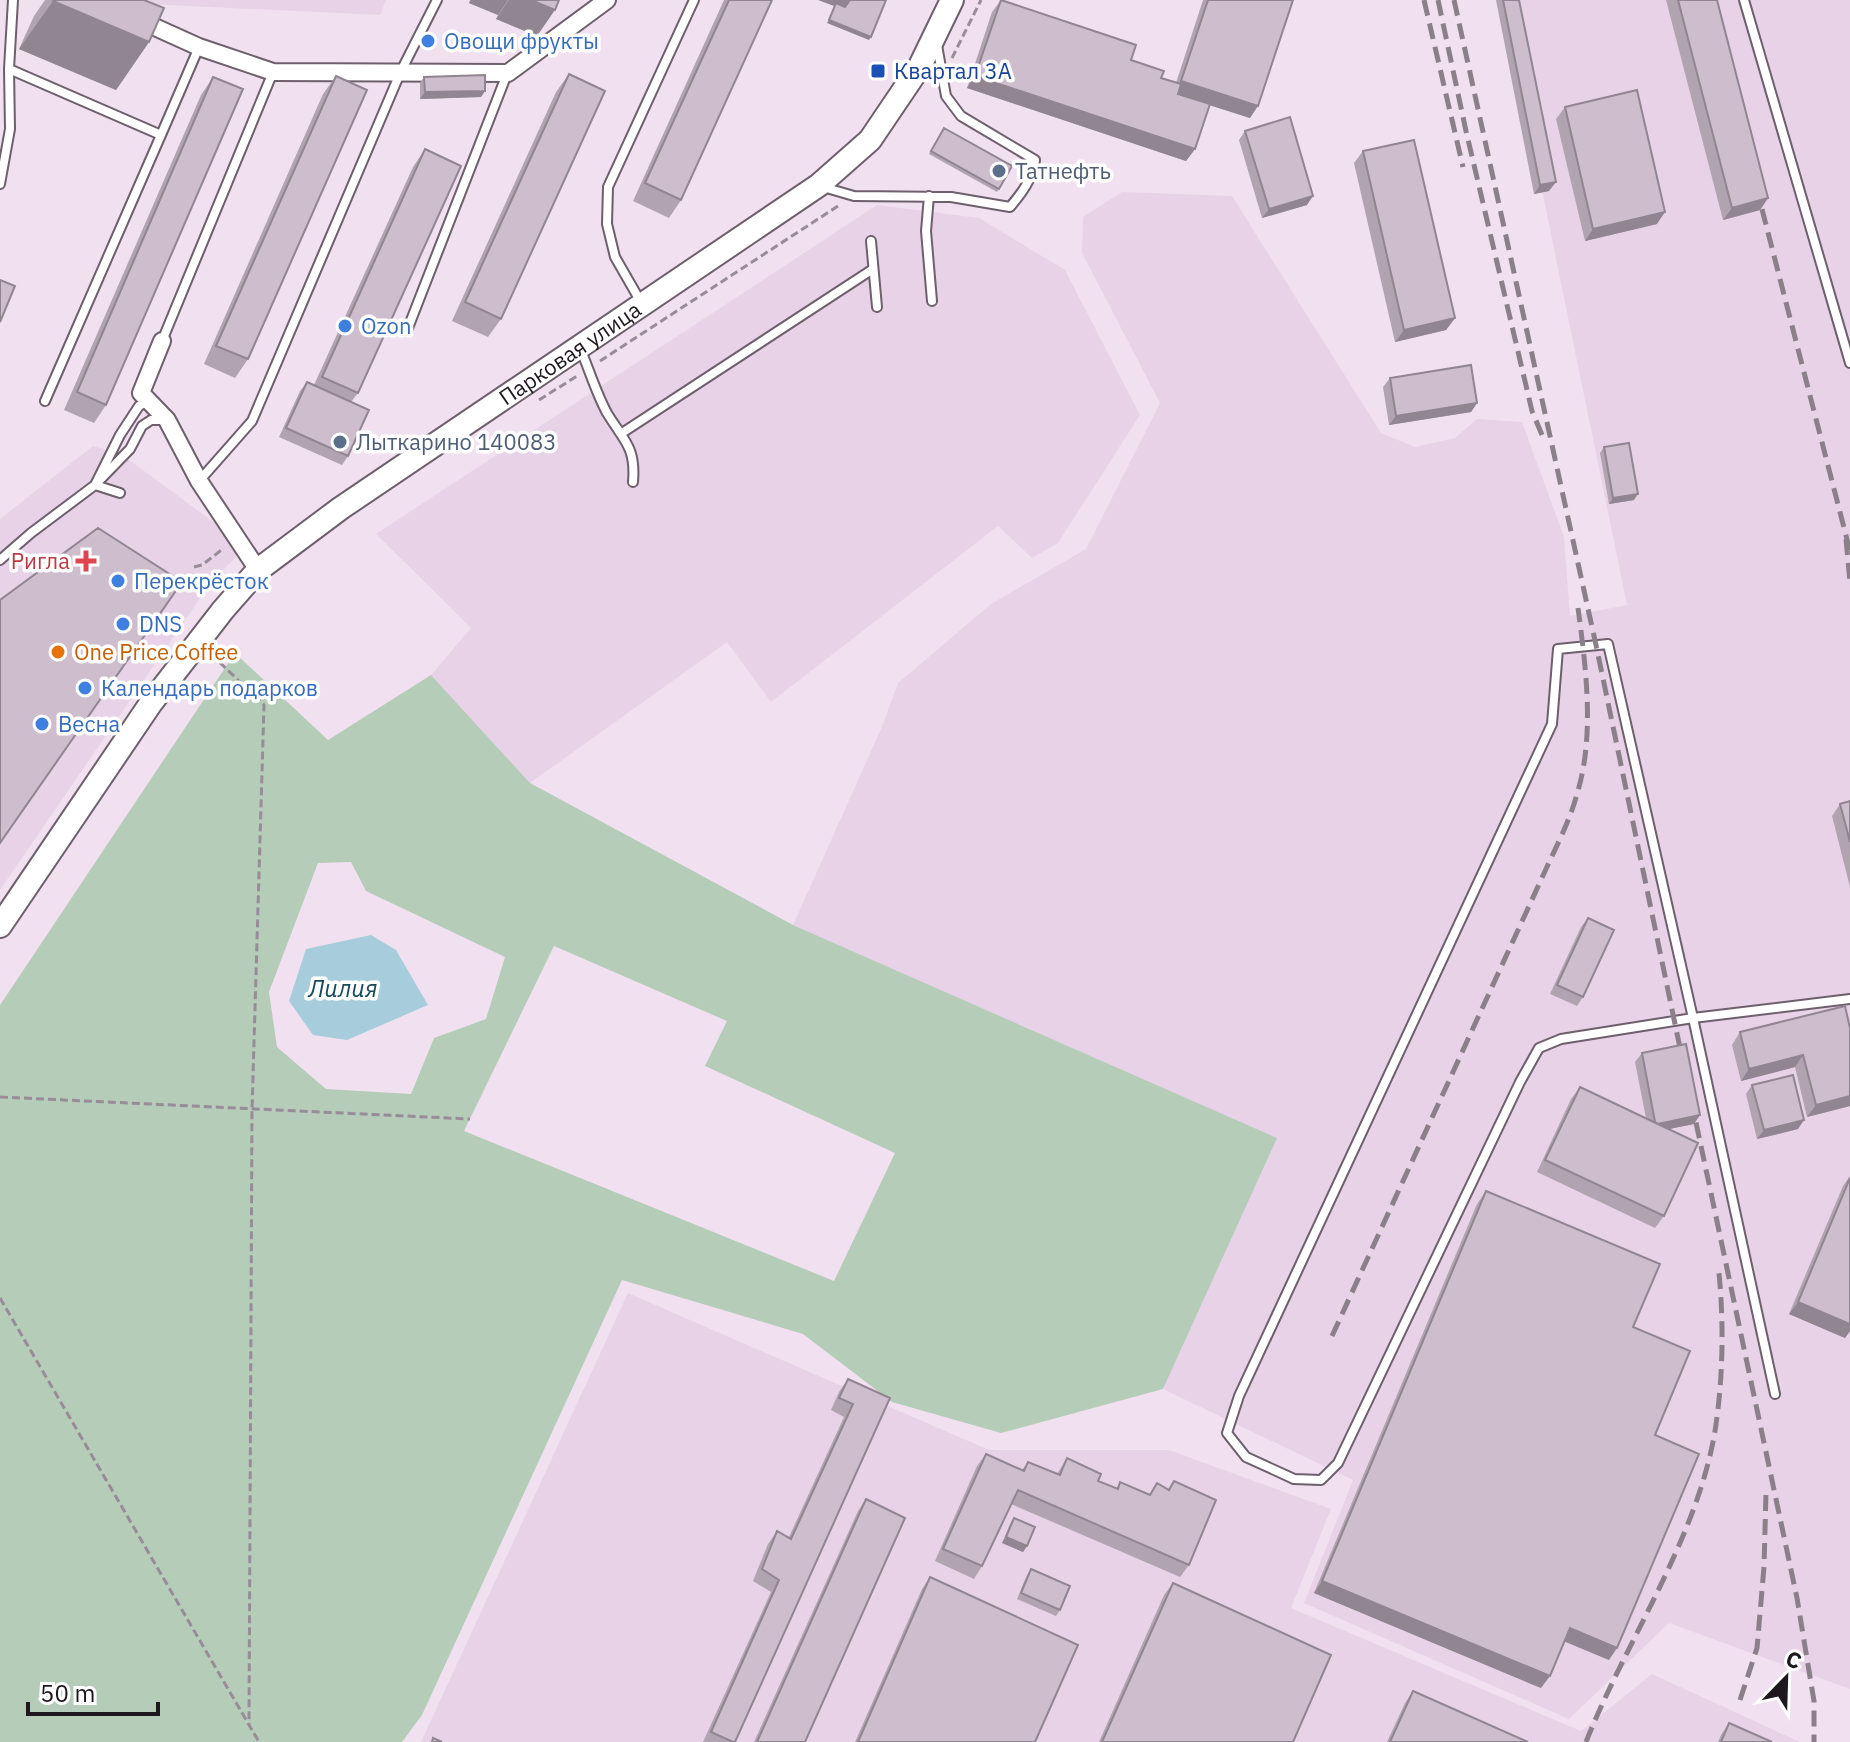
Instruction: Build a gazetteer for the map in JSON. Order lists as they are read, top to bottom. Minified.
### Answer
{"streets":{"main road":["Парковая улица"]},"water":["Лилия"],"places":{"other":["Овощи фрукты","Татнефть","Ozon","Лыткарино 140083","Перекрёсток","DNS","One Price Coffee","Календарь подарков","Весна"],"transit":["Квартал 3А"],"health":["Ригла"]},"scale_bar":"50 m","north":"top right"}
